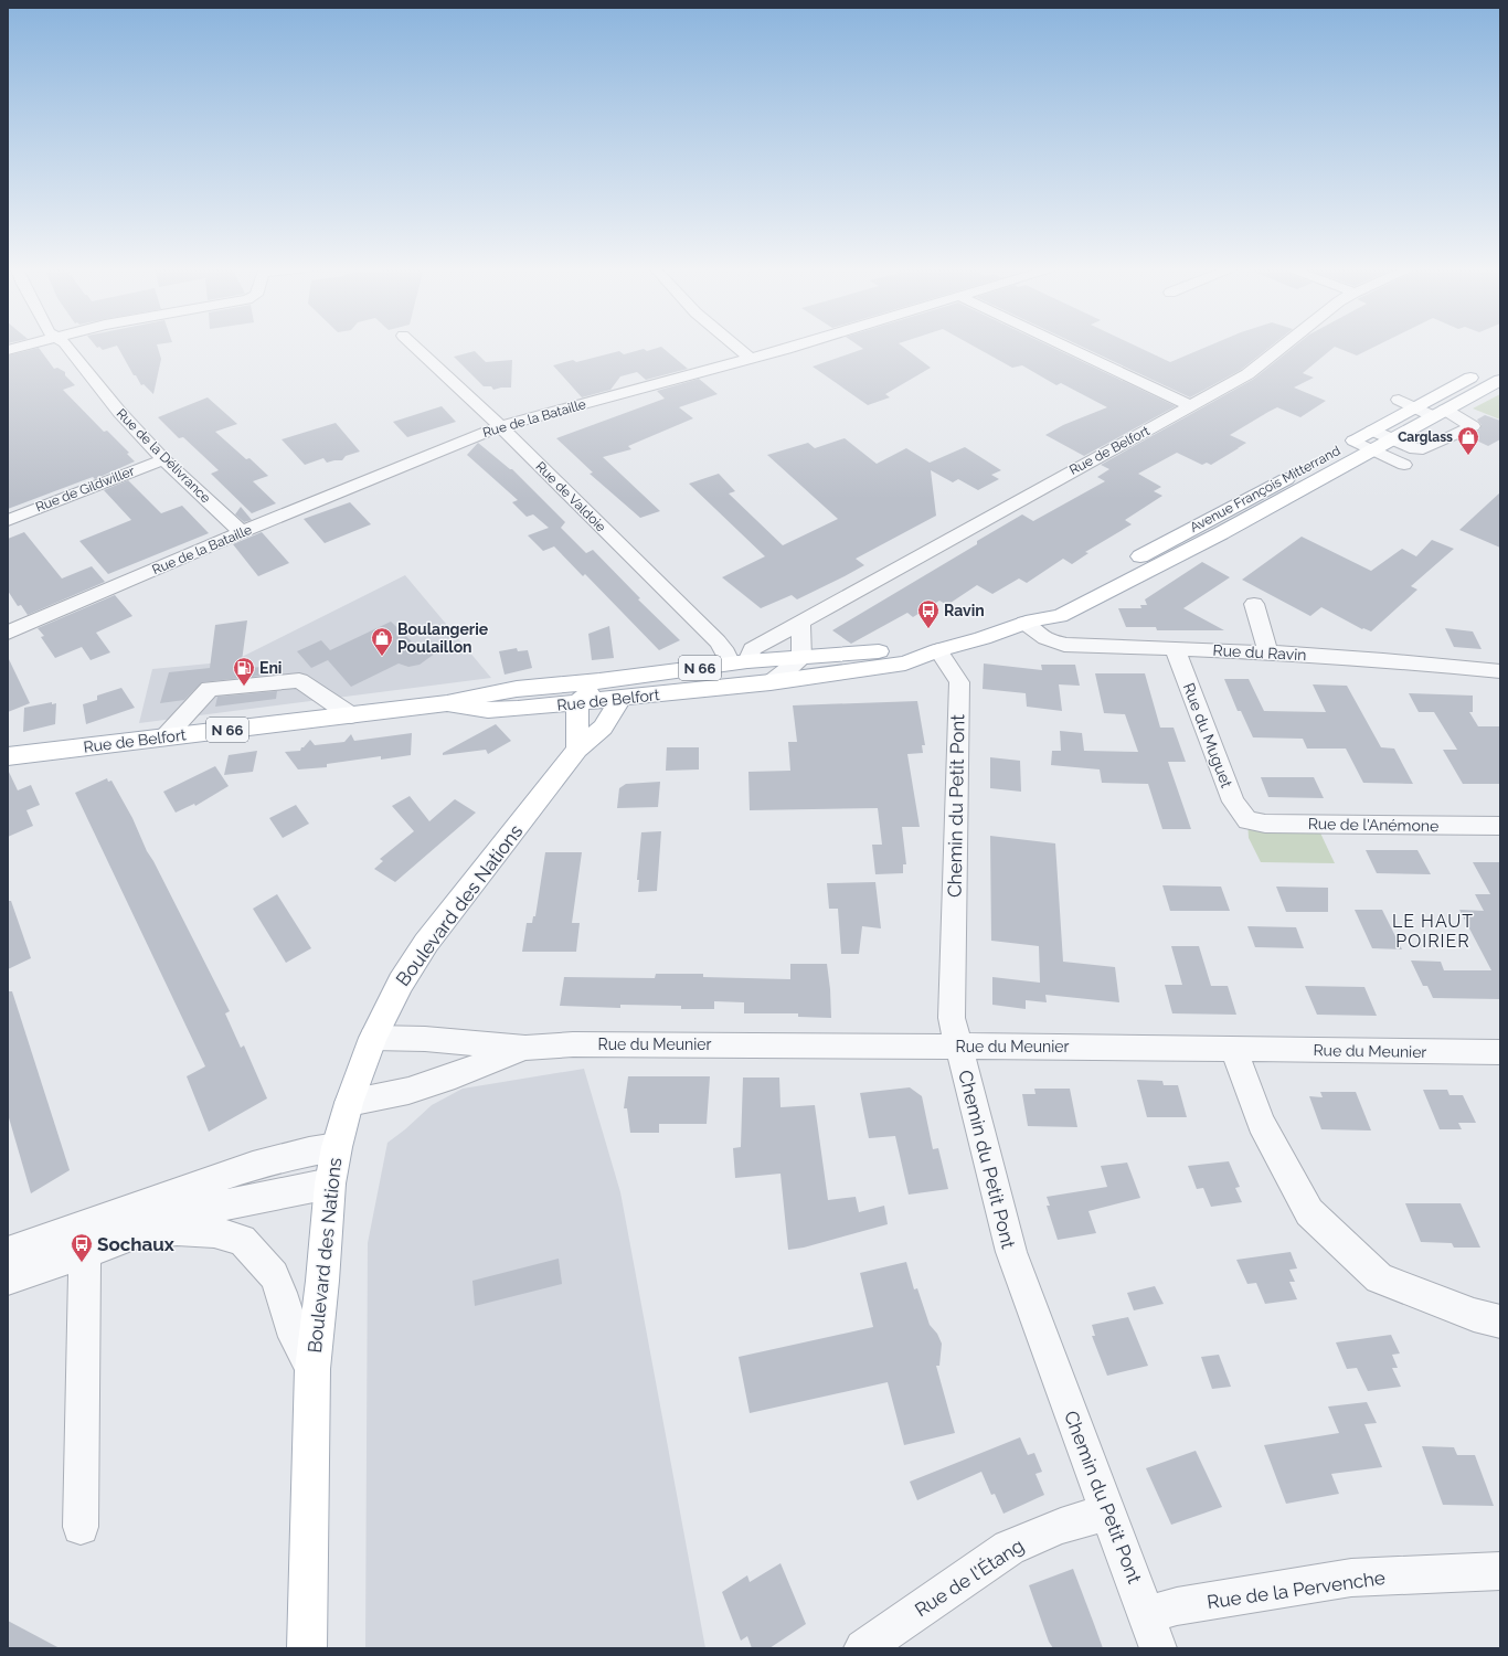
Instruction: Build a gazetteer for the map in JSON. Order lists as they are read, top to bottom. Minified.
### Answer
{"streets":{"main road":["Rue de Belfort","Avenue François Mitterrand","N 66","Boulevard des Nations"],"street":["Rue de la Bataille","Rue de la Délivrance","Rue de Gildwiller","Rue de Valdoie","Rue du Ravin","Rue du Muguet","Chemin du Petit Pont","Rue de l'Anémone","Rue du Meunier","Rue de l'Étang","Rue de la Pervenche"]},"crossings":[["Rue de la Bataille","Rue de la Délivrance"],["Rue de la Bataille","Rue de Valdoie"],["Rue de Belfort","Avenue François Mitterrand"],["Rue de Belfort","Rue de Valdoie"],["Rue de Belfort","Boulevard des Nations"],["Rue de la Délivrance","Rue de Gildwiller"],["Avenue François Mitterrand","Rue du Ravin"],["Avenue François Mitterrand","Chemin du Petit Pont"],["Rue du Ravin","Rue du Muguet"],["Rue du Muguet","Rue de l'Anémone"],["Chemin du Petit Pont","Rue du Meunier"],["Chemin du Petit Pont","Rue de l'Étang"],["Chemin du Petit Pont","Rue de la Pervenche"],["Boulevard des Nations","Rue du Meunier"]],"districts":["LE HAUT POIRIER"],"places":{"shop":["Carglass","Boulangerie Poulaillon"],"bus stop":["Ravin","Sochaux"],"fuel station":["Eni"]}}
